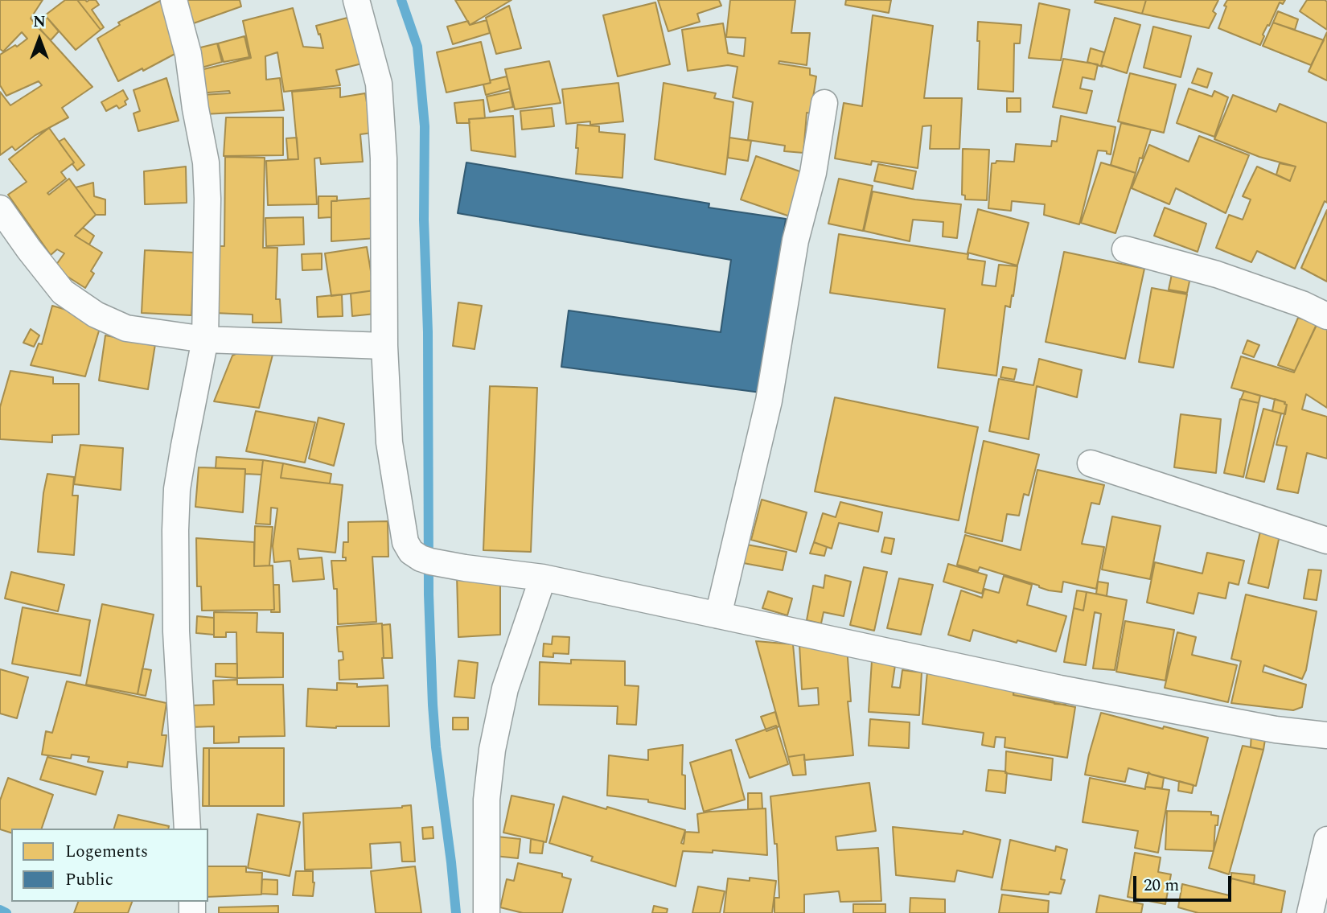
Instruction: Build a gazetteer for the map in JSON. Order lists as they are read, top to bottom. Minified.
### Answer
{"legend":["Logements","Public"],"scale_bar":"20 m","north":"top"}
